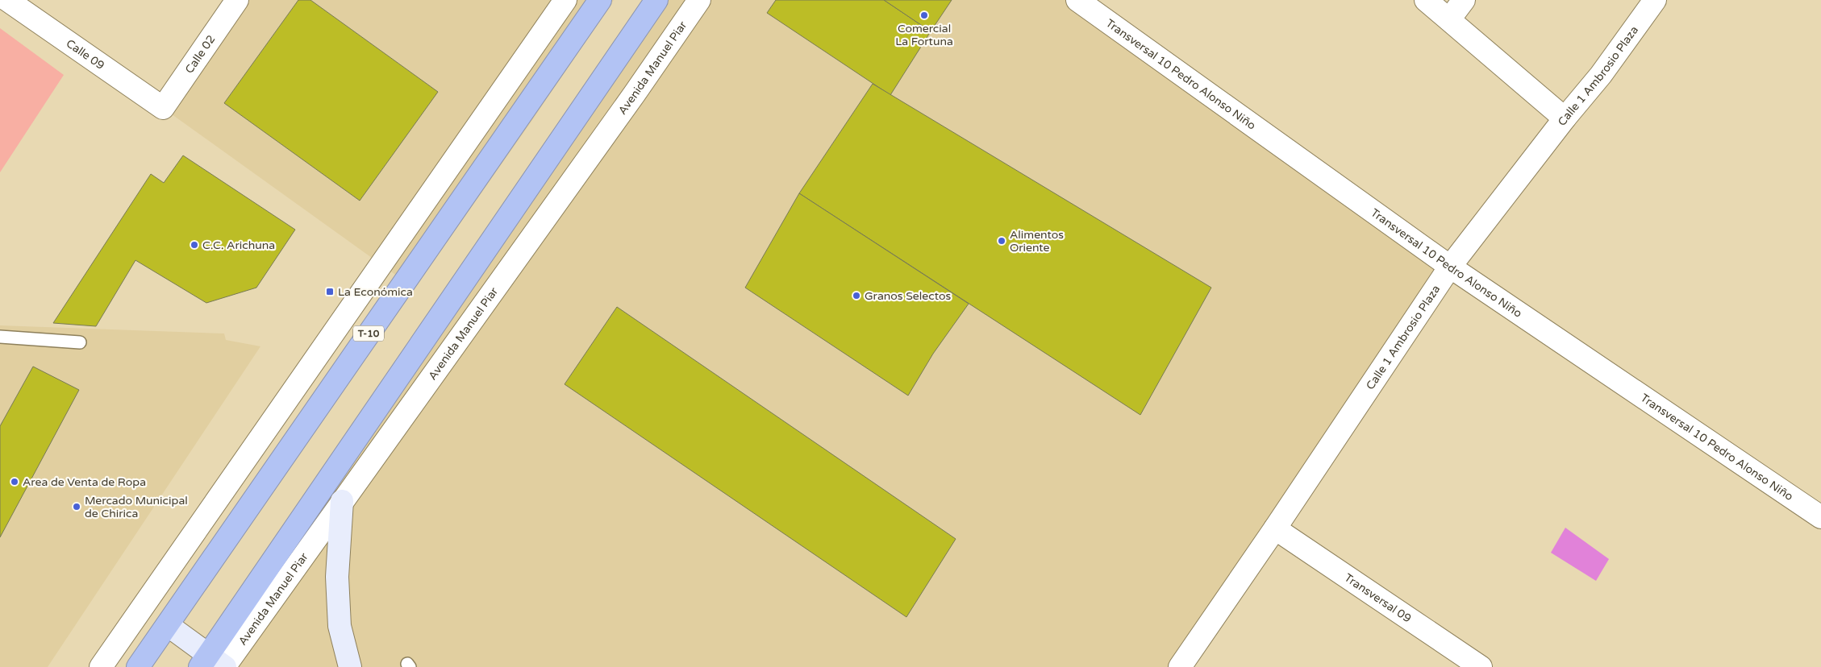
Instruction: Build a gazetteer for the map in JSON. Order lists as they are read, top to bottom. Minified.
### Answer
{"streets":{"highway":["Avenida Manuel Piar","T-10"],"street":["Calle 09","Calle 02","Transversal 10 Pedro Alonso Niño","Calle 1 Ambrosio Plaza","Transversal 09"]},"crossings":[["Calle 09","Calle 02"],["Transversal 10 Pedro Alonso Niño","Calle 1 Ambrosio Plaza"],["Calle 1 Ambrosio Plaza","Transversal 09"]],"places":{"other":["Comercial La Fortuna","Alimentos Oriente","C.C. Arichuna","Granos Selectos","Area de Venta de Ropa","Mercado Municipal de Chirica"],"transit":["La Económica"]}}
